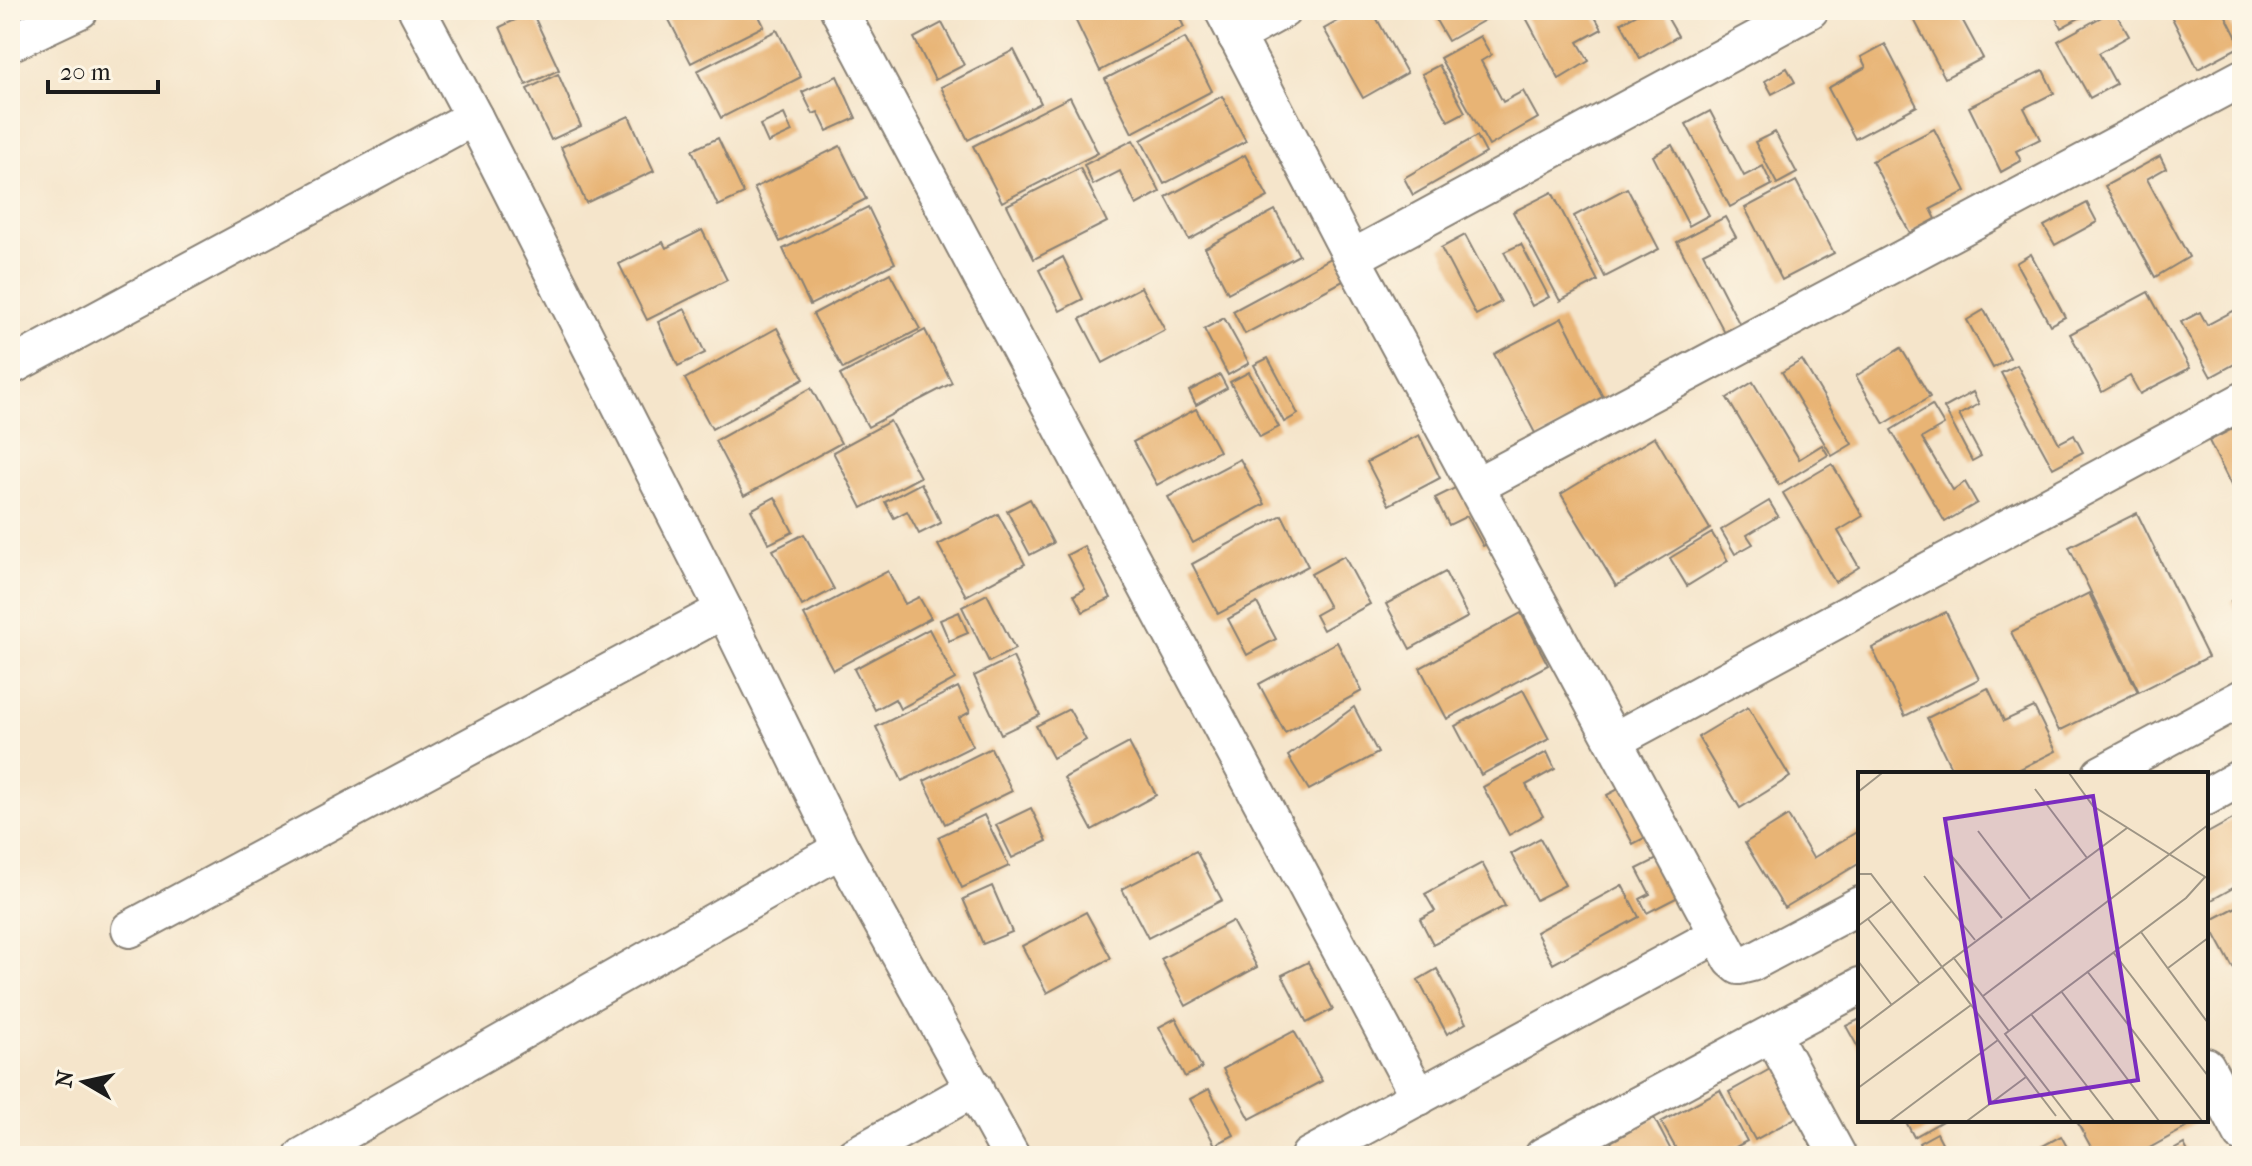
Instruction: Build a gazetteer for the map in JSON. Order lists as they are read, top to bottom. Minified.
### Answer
{"scale_bar":"20 m","north":"left"}
